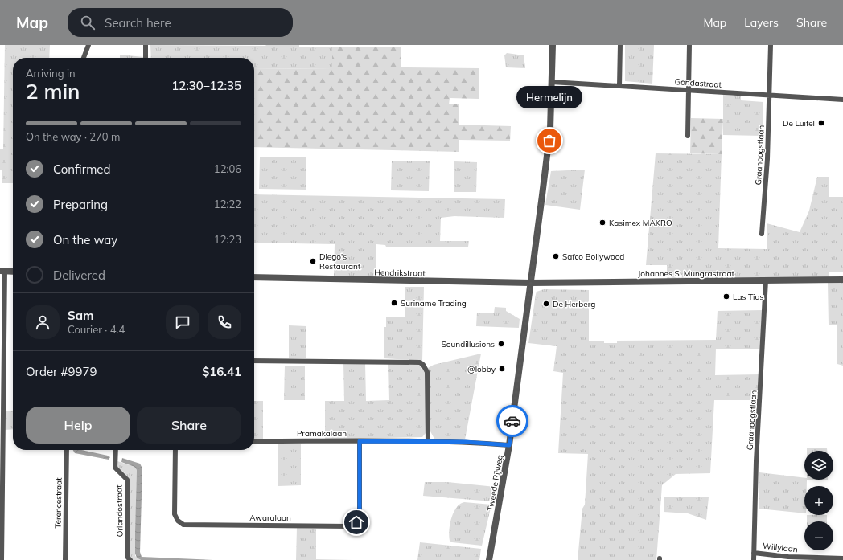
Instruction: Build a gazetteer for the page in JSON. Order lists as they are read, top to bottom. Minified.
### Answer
{"streets":{"street":["Gondastraat","Graanoogstlaan","Hendrikstraat","Johannes S. Mungrastraat","Pramakalaan","Tweede Rijweg","Terencestraat","Orlandostraat","Awaralaan","Willylaan"]},"crossings":[["Gondastraat","Graanoogstlaan"],["Gondastraat","Tweede Rijweg"],["Graanoogstlaan","Johannes S. Mungrastraat"],["Graanoogstlaan","Willylaan"],["Hendrikstraat","Johannes S. Mungrastraat"],["Hendrikstraat","Tweede Rijweg"],["Johannes S. Mungrastraat","Tweede Rijweg"],["Pramakalaan","Tweede Rijweg"],["Pramakalaan","Awaralaan"]],"places":["De Luifel","Hermelijn","Kasimex MAKRO","Safco Bollywood","Diego's Restaurant","Las Tias","Suriname Trading","De Herberg","Soundillusions","@lobby"],"page":{"header":"Map","search":"Search here","nav":["Map","Layers","Share"],"heading":["2 min","Arriving in","12:30–12:35"],"panel":["Sam","Courier · 4.4","Order #9979","$16.41"],"bubble":"Hermelijn","bar":"On the way · 270 m","list":[["Confirmed","12:06"],["Preparing","12:22"],["On the way","12:23"],"Delivered"],"buttons":["Help","Share"],"map_buttons":["+","−"]}}
